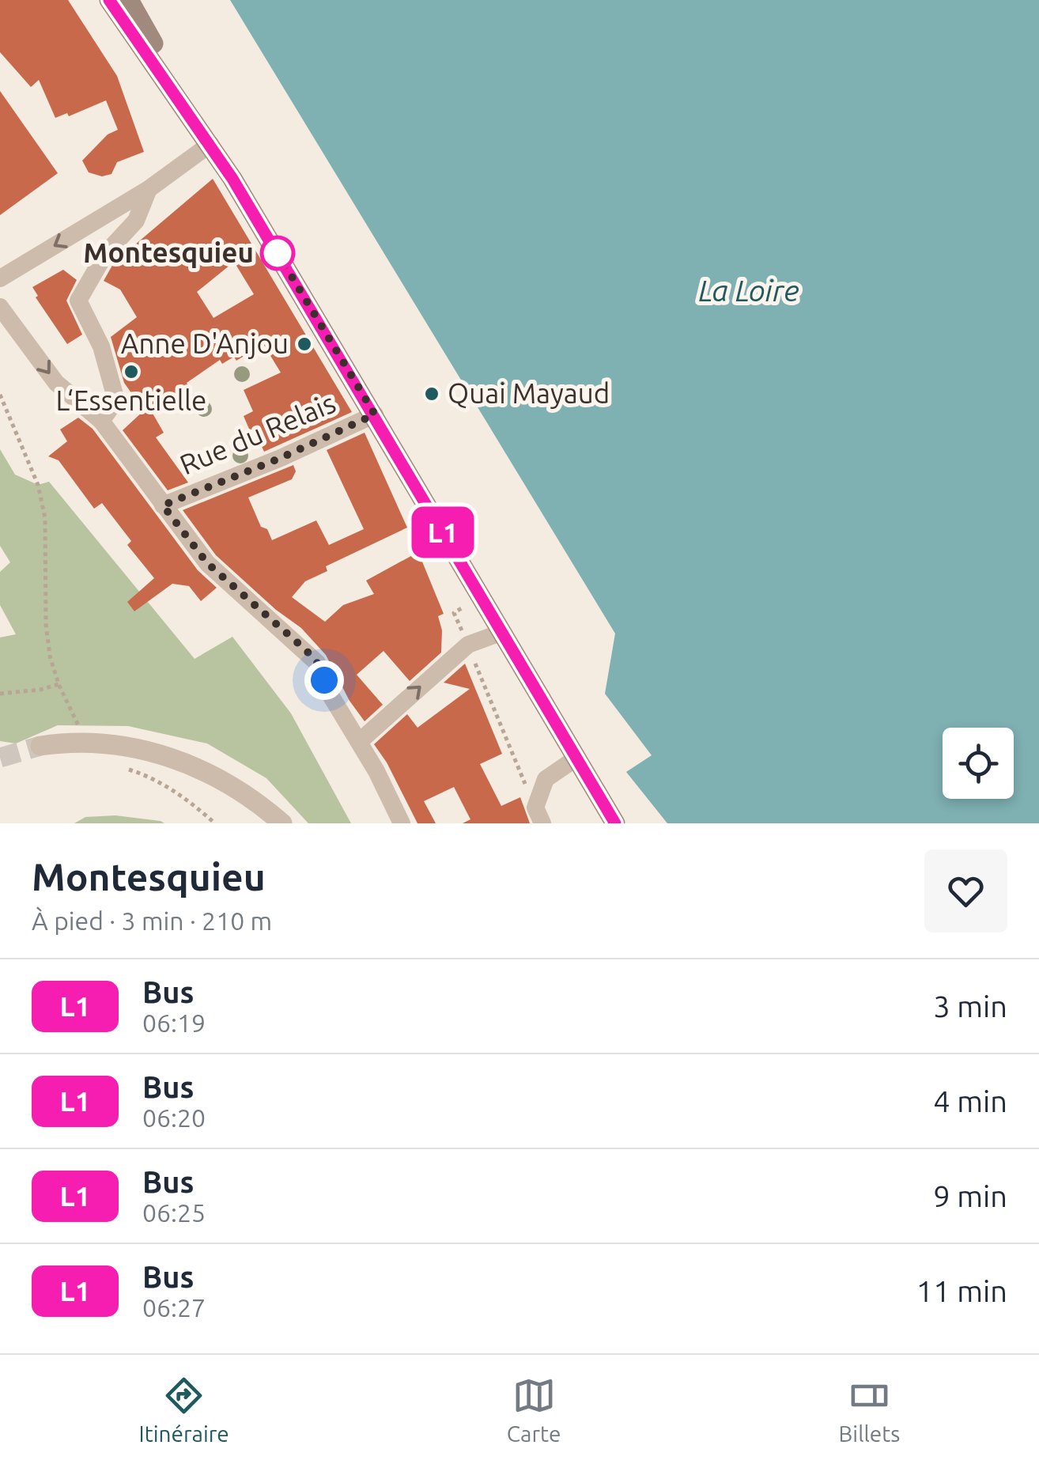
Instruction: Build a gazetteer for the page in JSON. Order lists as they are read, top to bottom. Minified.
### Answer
{"streets":{"street":["Rue du Relais"]},"water":["La Loire"],"places":["Montesquieu","Anne D'Anjou","L‘Essentielle","Quai Mayaud"],"lines":["bus line L1"],"page":{"on_map":"L1","heading":["Montesquieu","À pied · 3 min · 210 m"],"list":[{"mark":"L1","name":"Bus","note":"06:19","value":"3 min"},{"mark":"L1","name":"Bus","note":"06:20","value":"4 min"},{"mark":"L1","name":"Bus","note":"06:25","value":"9 min"},{"mark":"L1","name":"Bus","note":"06:27","value":"11 min"}],"tabs":["Itinéraire","Carte","Billets"]}}
